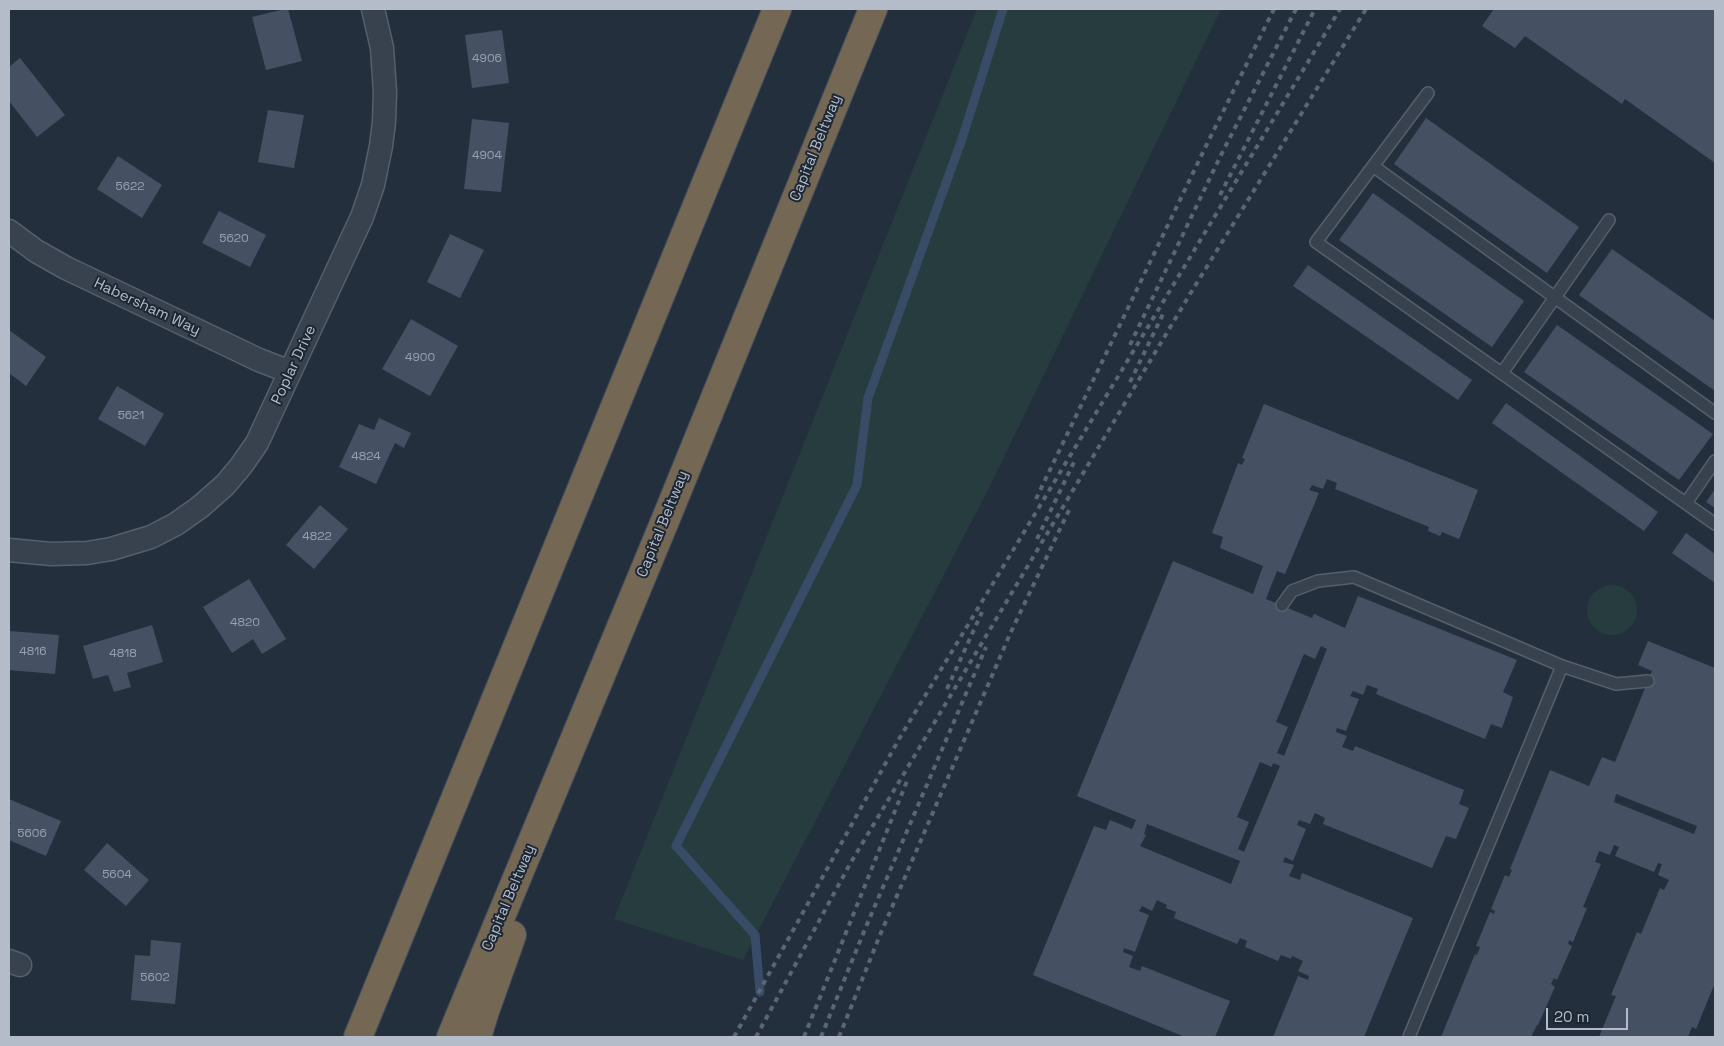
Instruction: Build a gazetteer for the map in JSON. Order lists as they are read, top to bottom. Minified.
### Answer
{"streets":{"highway":["Capital Beltway"],"street":["Habersham Way","Poplar Drive"]},"crossings":[["Habersham Way","Poplar Drive"]],"house_numbers":["4906","4904","5622","5620","4900","5621","4824","4822","4820","4816","4818","5606","5604","5602"],"scale_bar":"20 m"}
